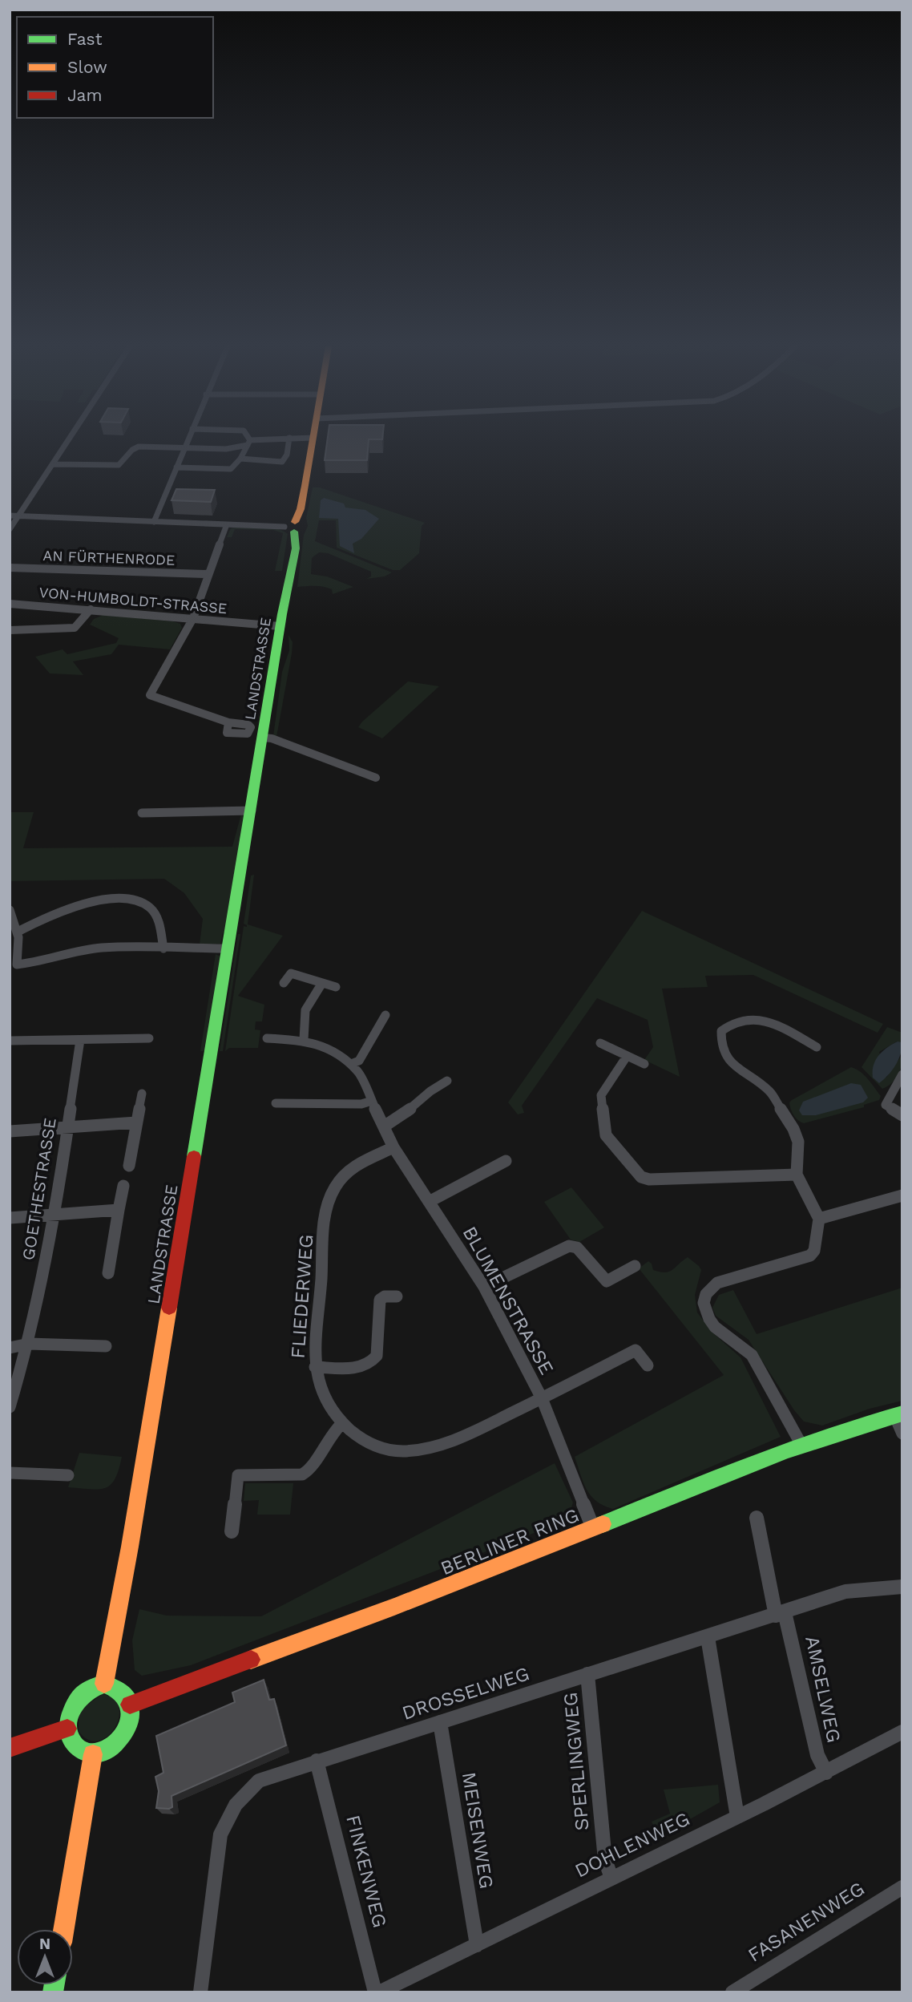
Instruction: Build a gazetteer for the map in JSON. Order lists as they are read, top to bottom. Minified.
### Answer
{"streets":{"street":["AN FÜRTHENRODE","VON-HUMBOLDT-STRASSE","LANDSTRASSE","GOETHESTRASSE","FLIEDERWEG","BLUMENSTRASSE","BERLINER RING","AMSELWEG","DROSSELWEG","SPERLINGWEG","MEISENWEG","DOHLENWEG","FINKENWEG","FASANENWEG"]},"crossings":[["VON-HUMBOLDT-STRASSE","LANDSTRASSE"],["LANDSTRASSE","BERLINER RING"],["FLIEDERWEG","BLUMENSTRASSE"],["BLUMENSTRASSE","BERLINER RING"],["AMSELWEG","DROSSELWEG"],["AMSELWEG","DOHLENWEG"],["DROSSELWEG","SPERLINGWEG"],["DROSSELWEG","MEISENWEG"],["DROSSELWEG","FINKENWEG"],["SPERLINGWEG","DOHLENWEG"],["MEISENWEG","DOHLENWEG"],["DOHLENWEG","FINKENWEG"]],"legend":["Fast","Slow","Jam"],"north":"top"}
